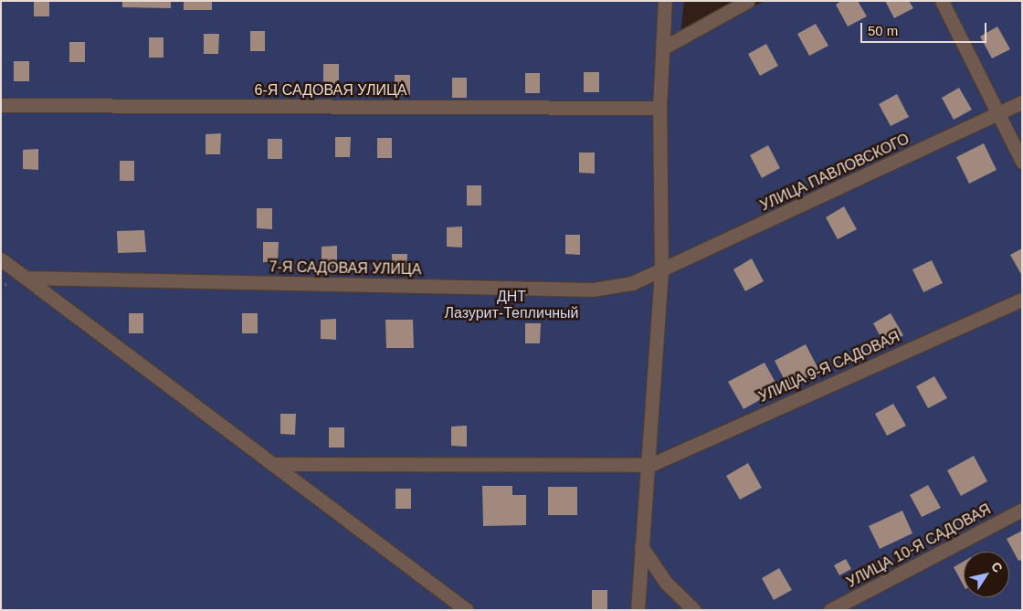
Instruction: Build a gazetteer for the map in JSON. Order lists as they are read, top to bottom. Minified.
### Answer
{"streets":{"street":["6-Я САДОВАЯ УЛИЦА","УЛИЦА ПАВЛОВСКОГО","7-Я САДОВАЯ УЛИЦА","УЛИЦА 9-Я САДОВАЯ","УЛИЦА 10-Я САДОВАЯ"]},"crossings":[["УЛИЦА ПАВЛОВСКОГО","7-Я САДОВАЯ УЛИЦА"]],"parks":["ДНТ Лазурит-Тепличный"],"scale_bar":"50 m","north":"top right"}
